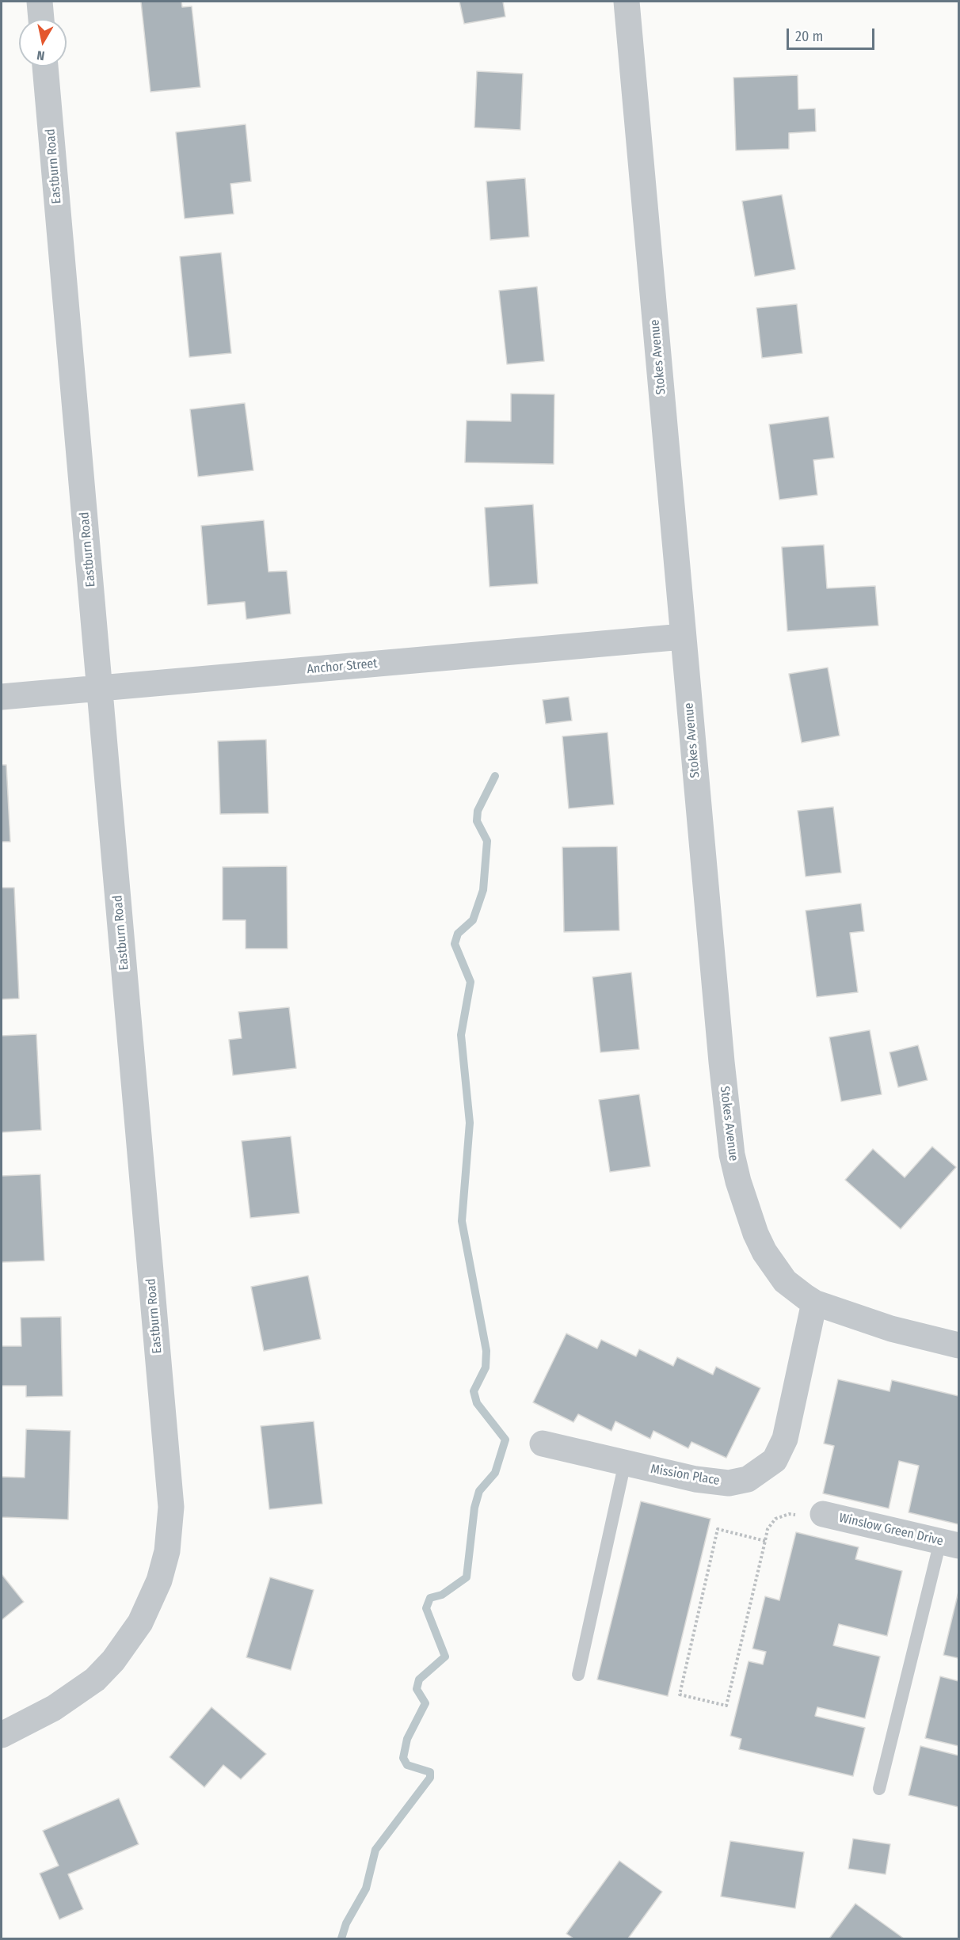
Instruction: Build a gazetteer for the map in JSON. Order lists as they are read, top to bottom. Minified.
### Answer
{"streets":{"street":["Eastburn Road","Stokes Avenue","Anchor Street","Mission Place","Winslow Green Drive"]},"crossings":[["Eastburn Road","Anchor Street"],["Stokes Avenue","Anchor Street"],["Stokes Avenue","Mission Place"]],"scale_bar":"20 m","north":"bottom"}
